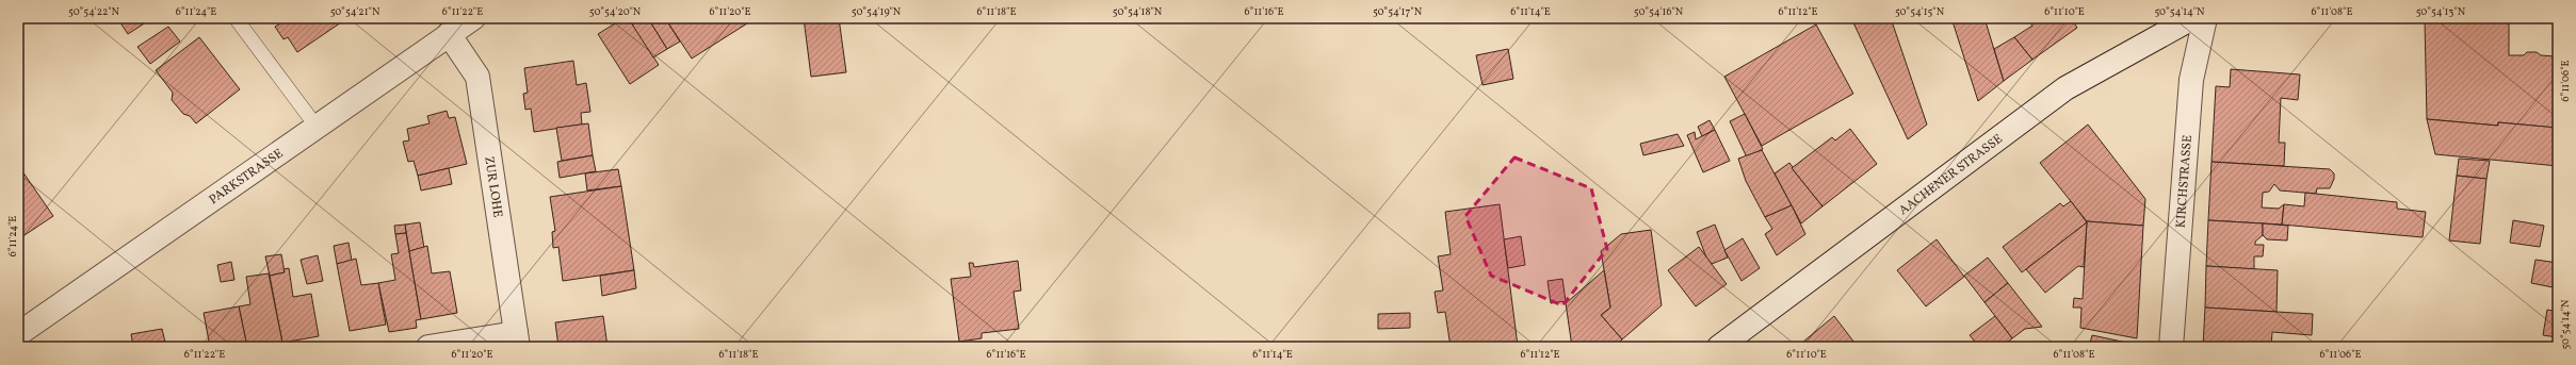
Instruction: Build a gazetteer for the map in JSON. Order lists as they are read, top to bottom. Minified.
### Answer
{"streets":{"street":["AACHENER STRASSE","PARKSTRASSE","KIRCHSTRASSE","ZUR LOHE"]},"crossings":[["PARKSTRASSE","ZUR LOHE"]],"coordinates":["50°54'22\"N","6°11'24\"E","50°54'21\"N","6°11'22\"E","50°54'20\"N","6°11'20\"E","50°54'19\"N","6°11'18\"E","50°54'18\"N","6°11'16\"E","50°54'17\"N","6°11'14\"E","50°54'16\"N","6°11'12\"E","50°54'15\"N","6°11'10\"E","50°54'14\"N","6°11'08\"E","50°54'13\"N","6°11'06\"E"]}
